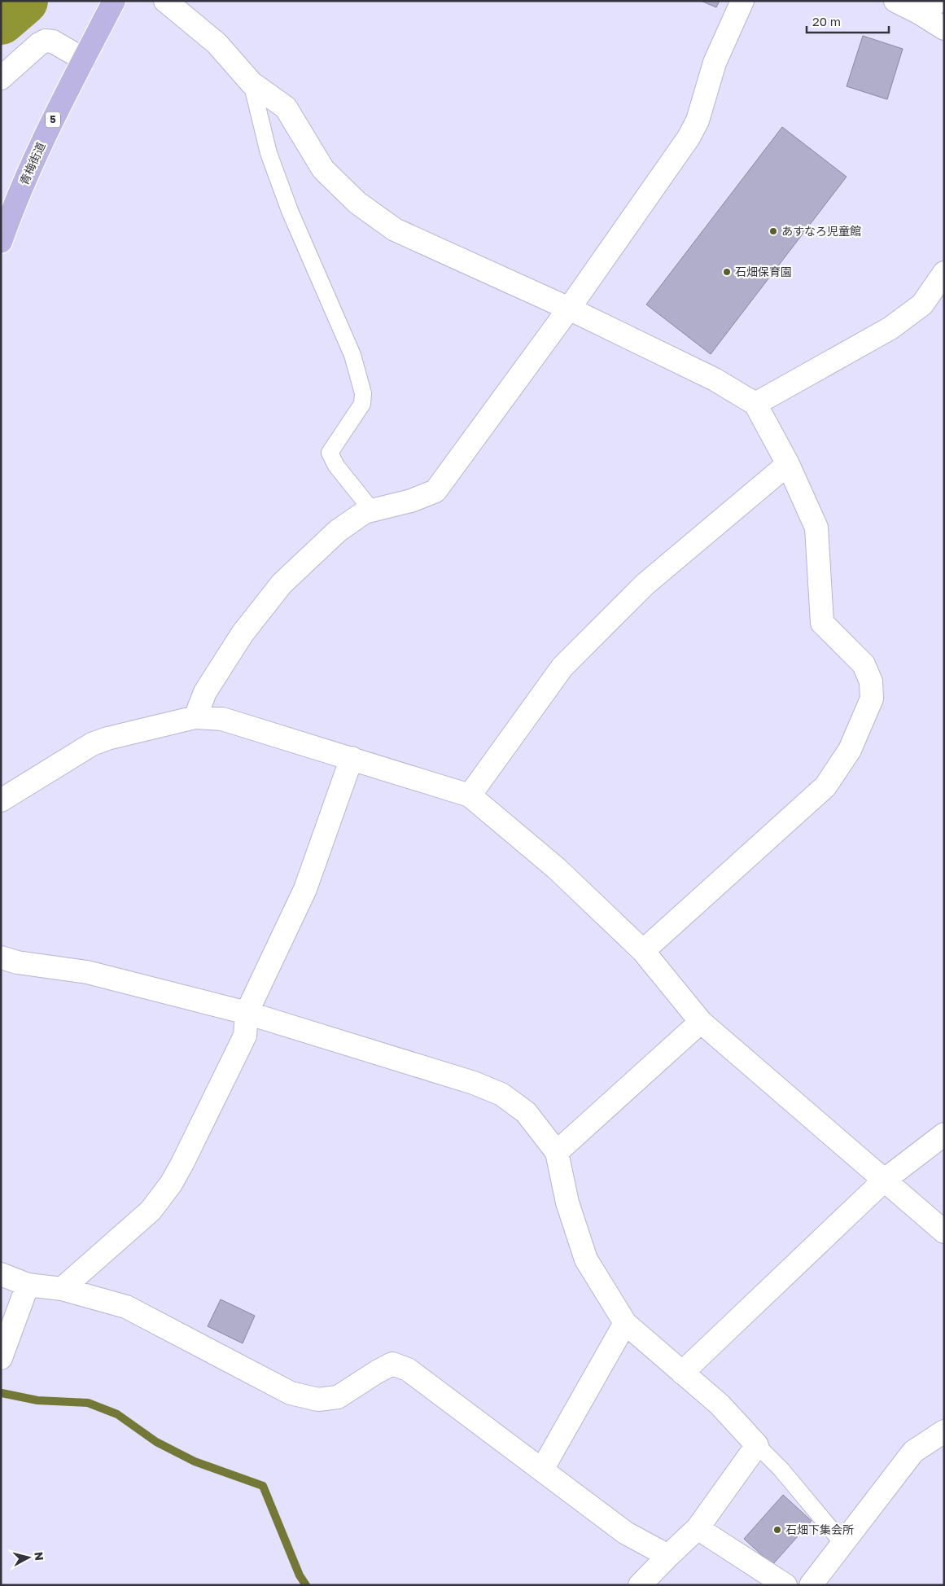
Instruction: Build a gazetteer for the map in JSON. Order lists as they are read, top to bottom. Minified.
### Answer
{"streets":{"main road":["5","青梅街道"]},"places":["あすなろ児童館","石畑保育園","石畑下集会所"],"scale_bar":"20 m","north":"right"}
